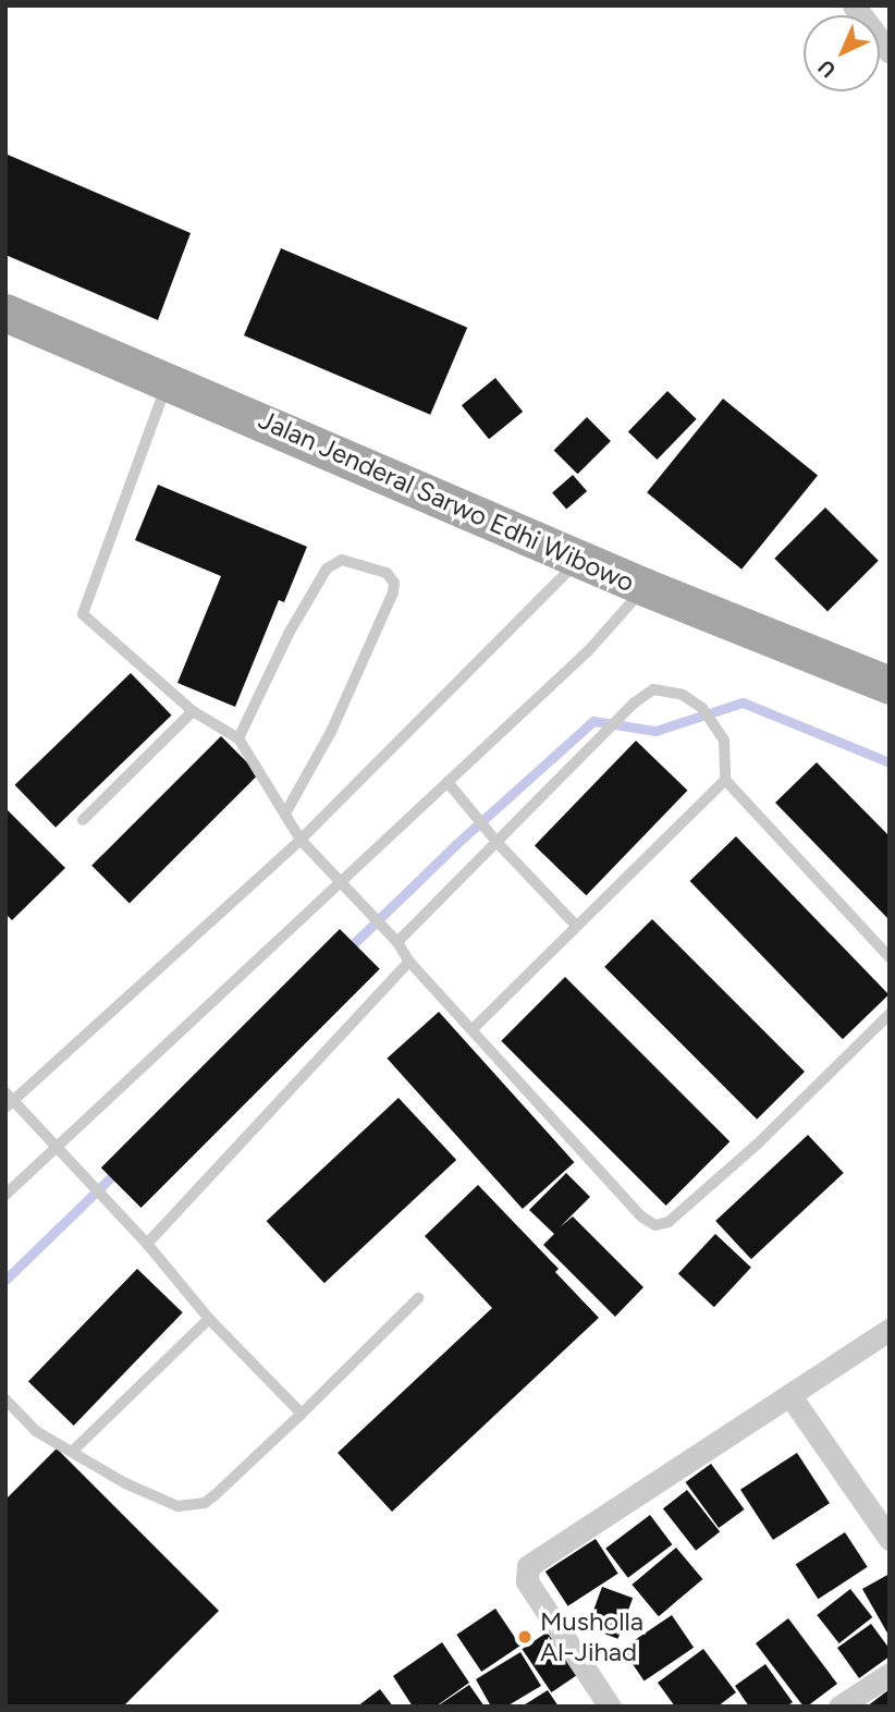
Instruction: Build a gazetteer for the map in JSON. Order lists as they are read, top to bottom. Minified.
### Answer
{"streets":{"main road":["Jalan Jenderal Sarwo Edhi Wibowo"]},"places":["Musholla Al-Jihad"],"north":"bottom left"}
